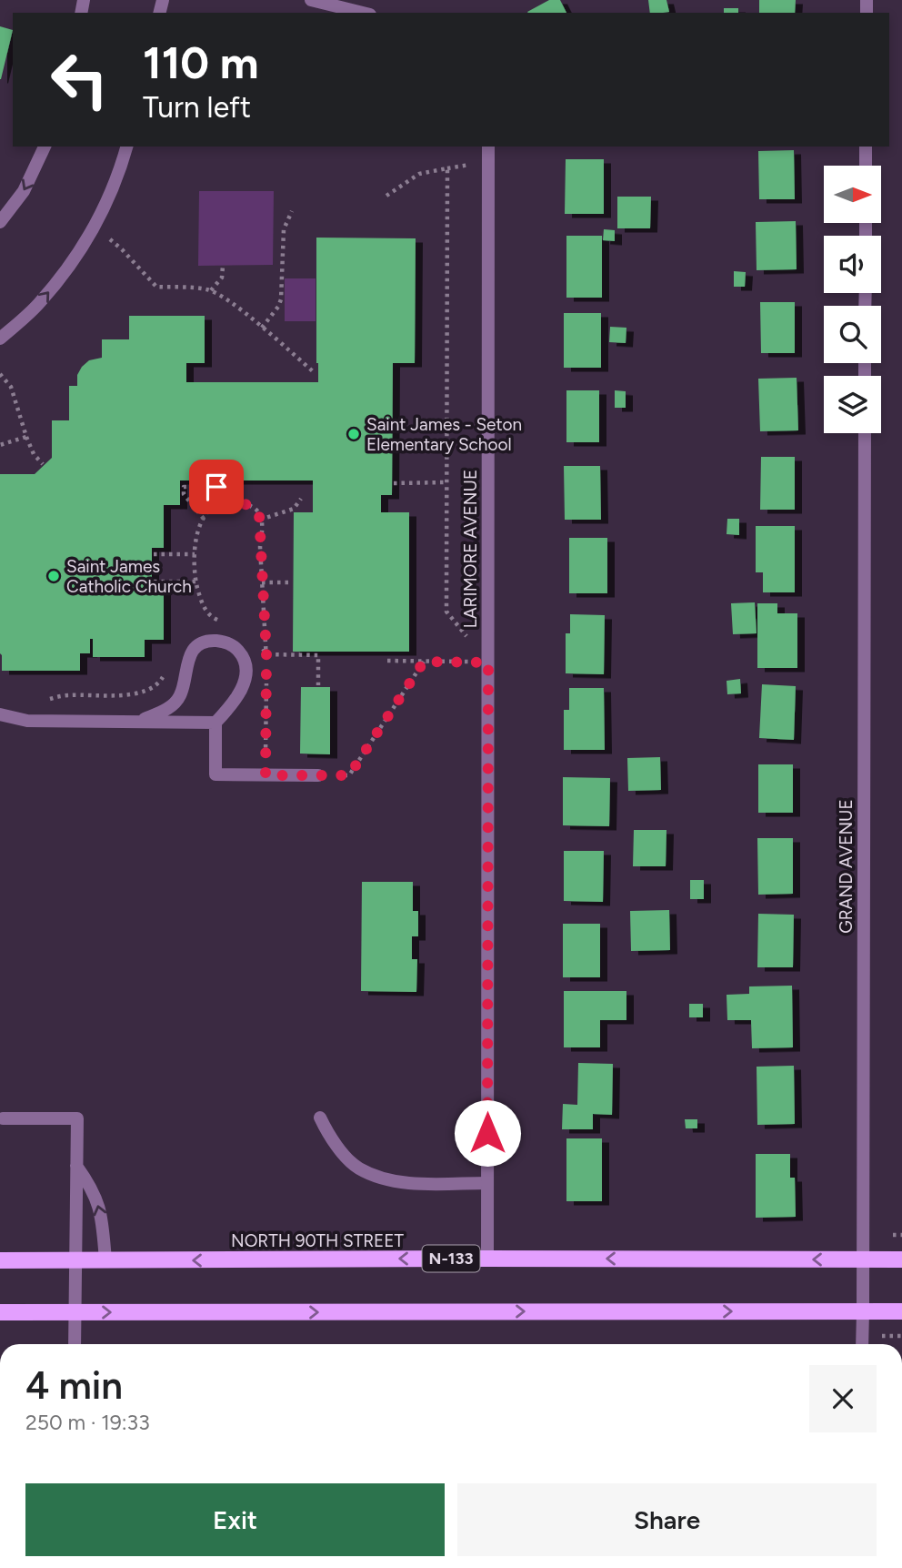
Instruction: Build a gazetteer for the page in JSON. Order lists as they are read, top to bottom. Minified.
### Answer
{"streets":{"main road":["NORTH 90TH STREET","N-133"],"street":["LARIMORE AVENUE","GRAND AVENUE"]},"crossings":[["LARIMORE AVENUE","NORTH 90TH STREET"],["GRAND AVENUE","NORTH 90TH STREET"]],"places":["Saint James - Seton Elementary School","Saint James Catholic Church"],"north":"right","page":{"turn":["110 m","Turn left"],"heading":["4 min","250 m · 19:33"],"buttons":["Exit","Share"]}}
